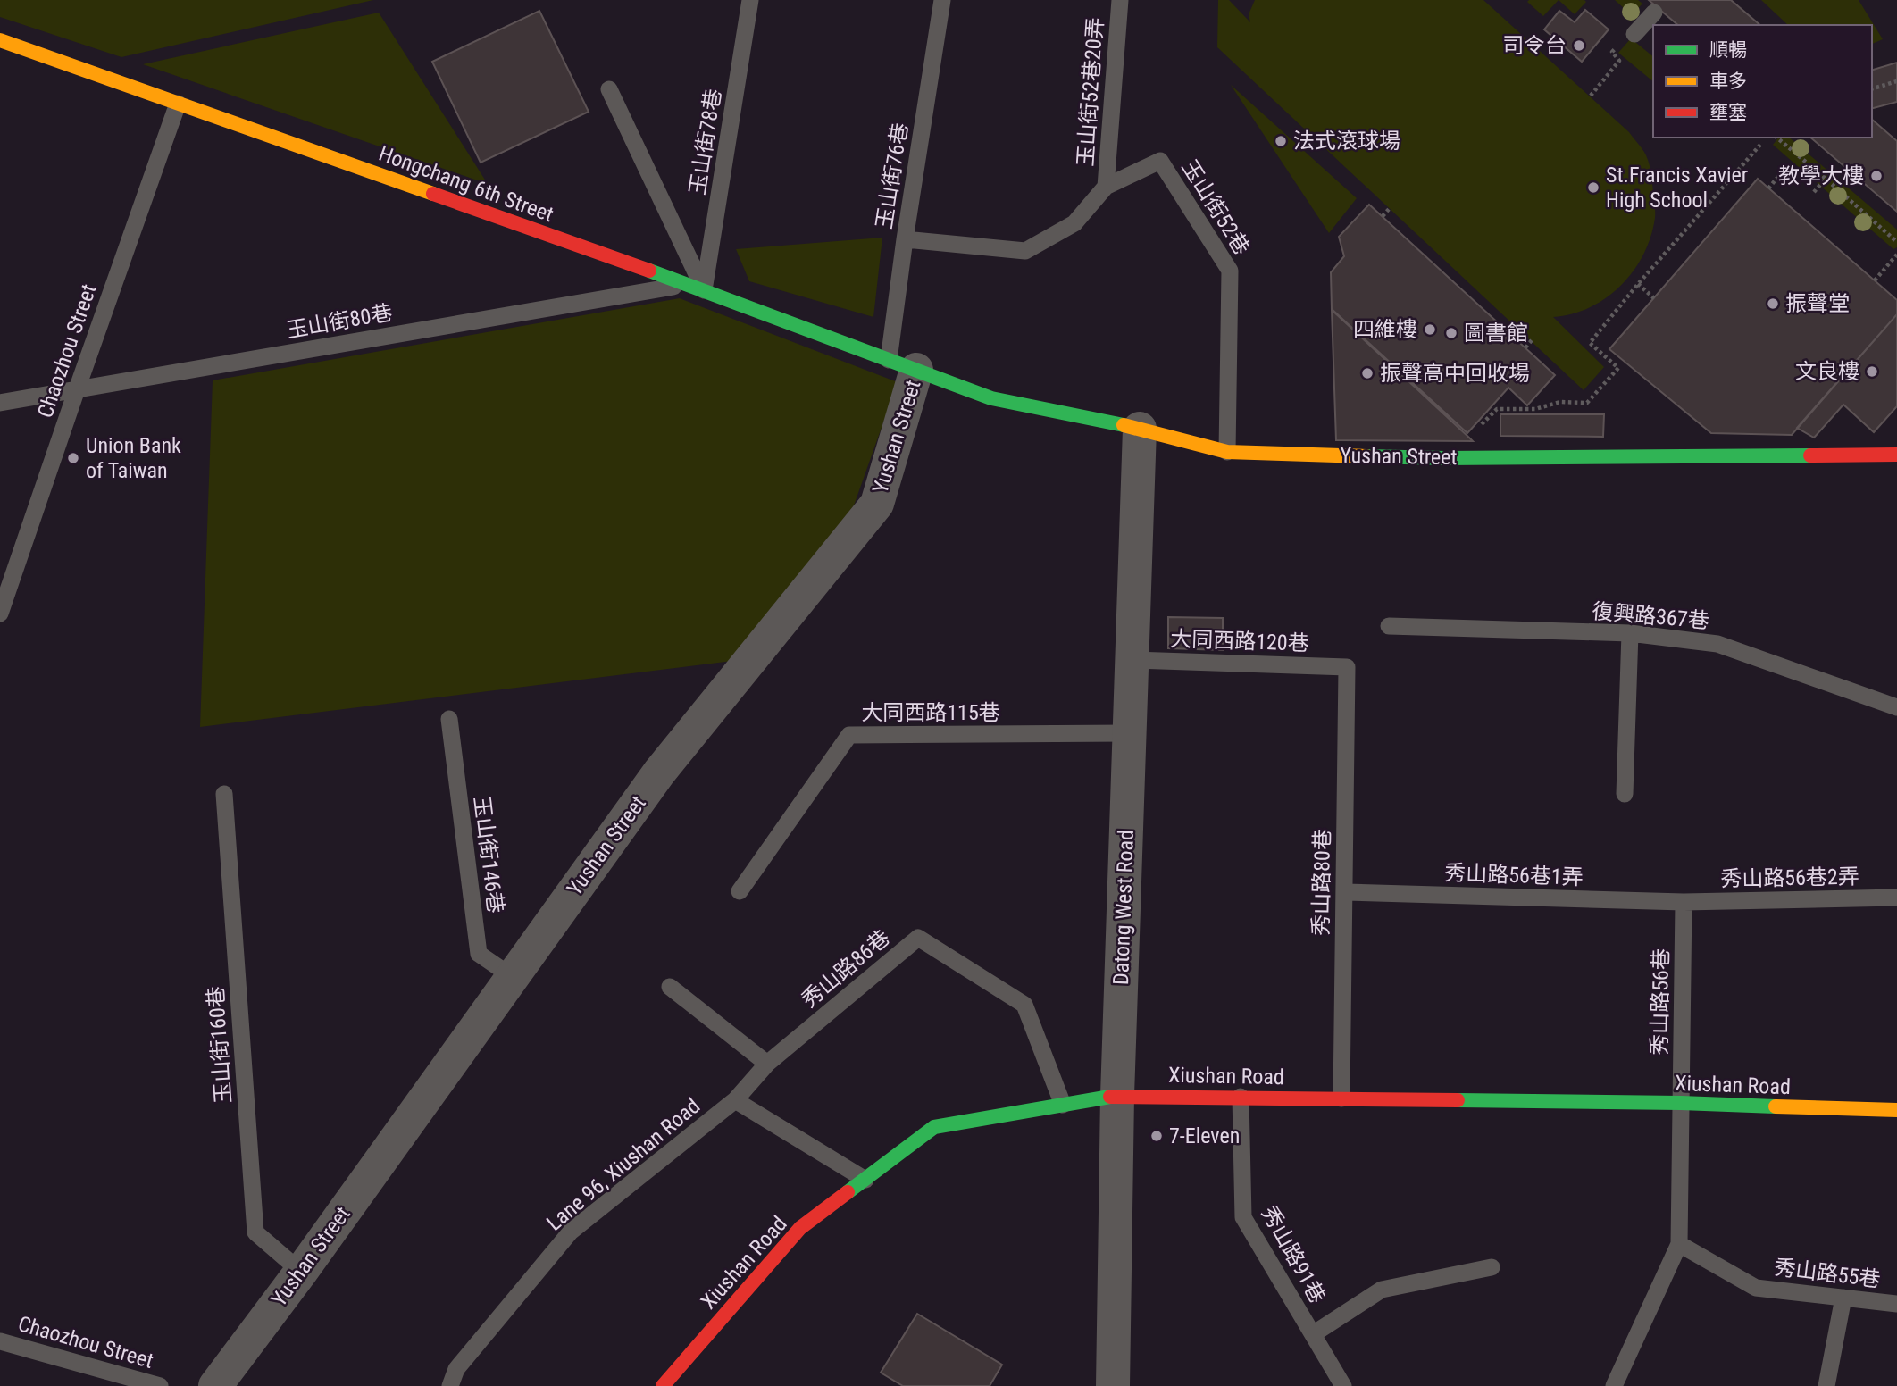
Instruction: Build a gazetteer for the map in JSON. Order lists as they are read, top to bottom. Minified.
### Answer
{"streets":{"street":["Hongchang 6th Street","Yushan Street","Datong West Road","Xiushan Road"],"lane":["玉山街52巷20弄","玉山街78巷","玉山街76巷","玉山街52巷","玉山街80巷","Chaozhou Street","復興路367巷","大同西路120巷","大同西路115巷","玉山街146巷","秀山路56巷1弄","秀山路56巷2弄","秀山路80巷","秀山路86巷","秀山路56巷","玉山街160巷","Lane 96, Xiushan Road","秀山路91巷","秀山路55巷"]},"crossings":[["玉山街52巷20弄","玉山街52巷"],["玉山街78巷","Hongchang 6th Street"],["玉山街76巷","Hongchang 6th Street"],["玉山街76巷","玉山街52巷"],["玉山街76巷","Yushan Street"],["Hongchang 6th Street","玉山街80巷"],["Hongchang 6th Street","Chaozhou Street"],["Hongchang 6th Street","Yushan Street"],["玉山街52巷","Yushan Street"],["玉山街80巷","Chaozhou Street"],["Yushan Street","玉山街146巷"],["Yushan Street","Datong West Road"],["Yushan Street","玉山街160巷"],["大同西路120巷","秀山路80巷"],["大同西路120巷","Datong West Road"],["大同西路115巷","Datong West Road"],["秀山路56巷1弄","秀山路56巷2弄"],["秀山路56巷1弄","秀山路80巷"],["秀山路56巷1弄","秀山路56巷"],["秀山路56巷2弄","秀山路56巷"],["秀山路80巷","Xiushan Road"],["Datong West Road","Xiushan Road"],["秀山路86巷","Xiushan Road"],["秀山路56巷","Xiushan Road"],["Xiushan Road","Lane 96, Xiushan Road"],["Xiushan Road","秀山路91巷"]],"places":["司令台","法式滾球場","教學大樓","St.Francis Xavier High School","振聲堂","四維樓","圖書館","文良樓","振聲高中回收場","Union Bank of Taiwan","7-Eleven"],"legend":["順暢","車多","壅塞"]}
